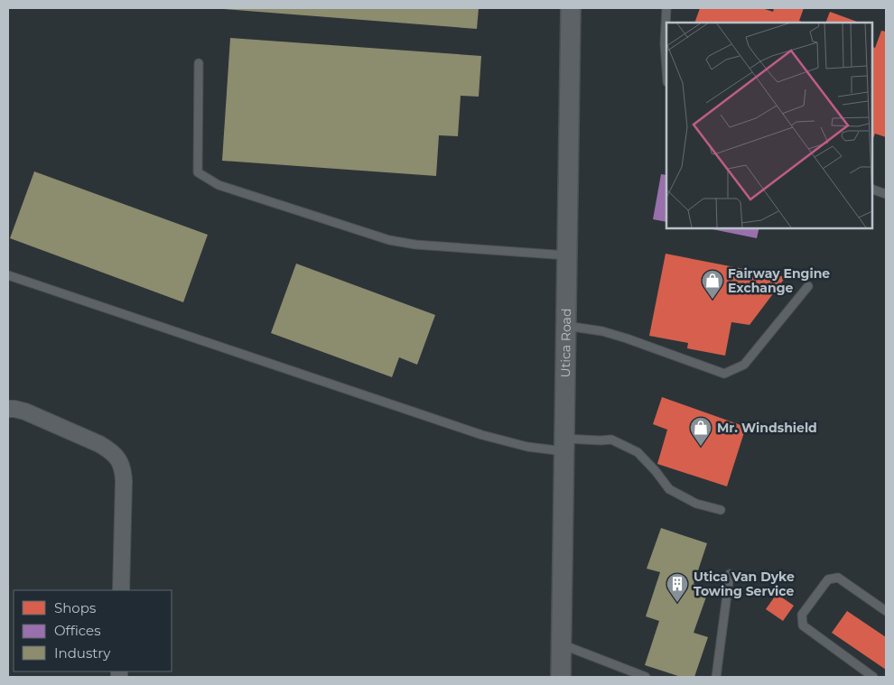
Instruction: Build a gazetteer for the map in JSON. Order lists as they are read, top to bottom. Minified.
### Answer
{"streets":{"street":["Utica Road"]},"places":{"shop":["Fairway Engine Exchange","Mr. Windshield"],"building":["Utica Van Dyke Towing Service"]},"legend":["Shops","Offices","Industry"]}
